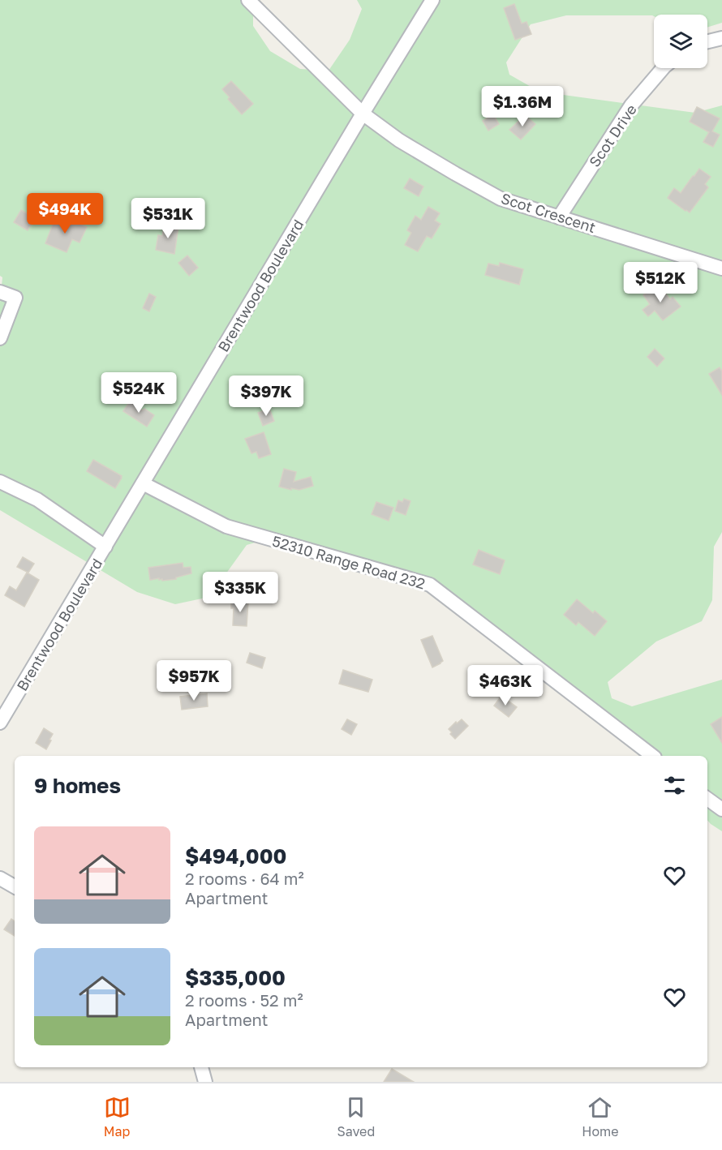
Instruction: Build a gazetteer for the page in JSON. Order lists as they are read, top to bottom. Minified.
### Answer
{"streets":{"street":["Scot Drive","Scot Crescent","Brentwood Boulevard","52310 Range Road 232"]},"crossings":[["Scot Drive","Scot Crescent"],["Scot Crescent","Brentwood Boulevard"],["Brentwood Boulevard","52310 Range Road 232"]],"page":{"price":["$1.36M","$494K","$531K","$512K","$524K","$397K","$335K","$957K","$463K"],"heading":"9 homes","list":[{"name":"$494,000","note":"2 rooms · 64 m² · Apartment"},{"name":"$335,000","note":"2 rooms · 52 m² · Apartment"}],"tabs":["Map","Saved","Home"]}}
